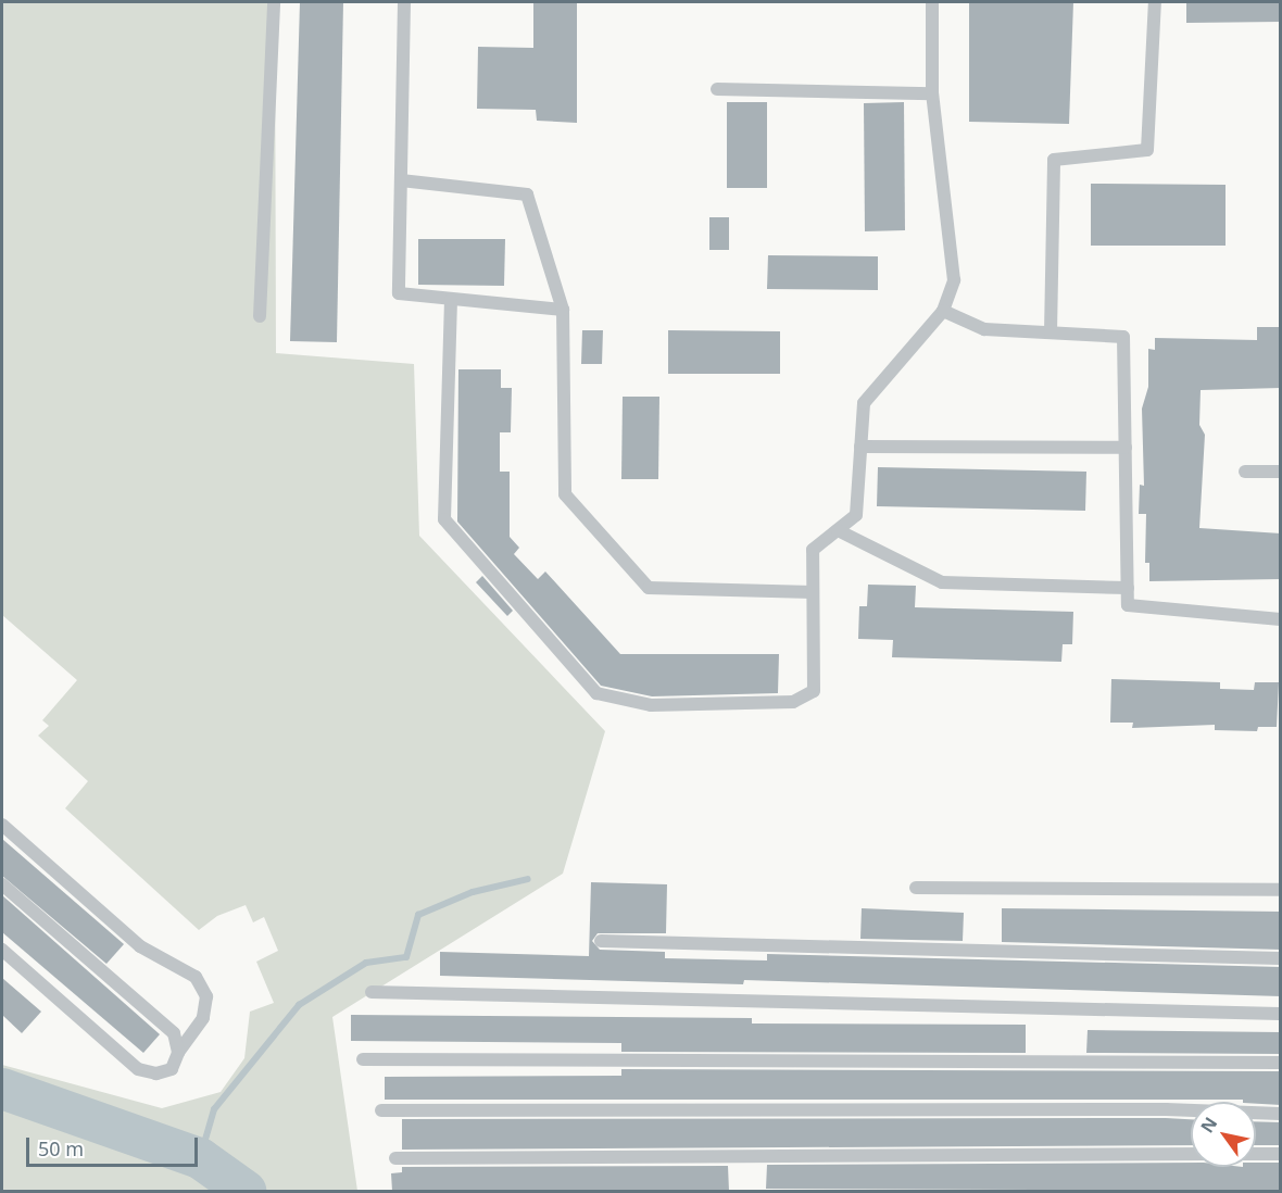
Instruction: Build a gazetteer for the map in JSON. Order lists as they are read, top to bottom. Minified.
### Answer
{"scale_bar":"50 m","north":"top left"}
